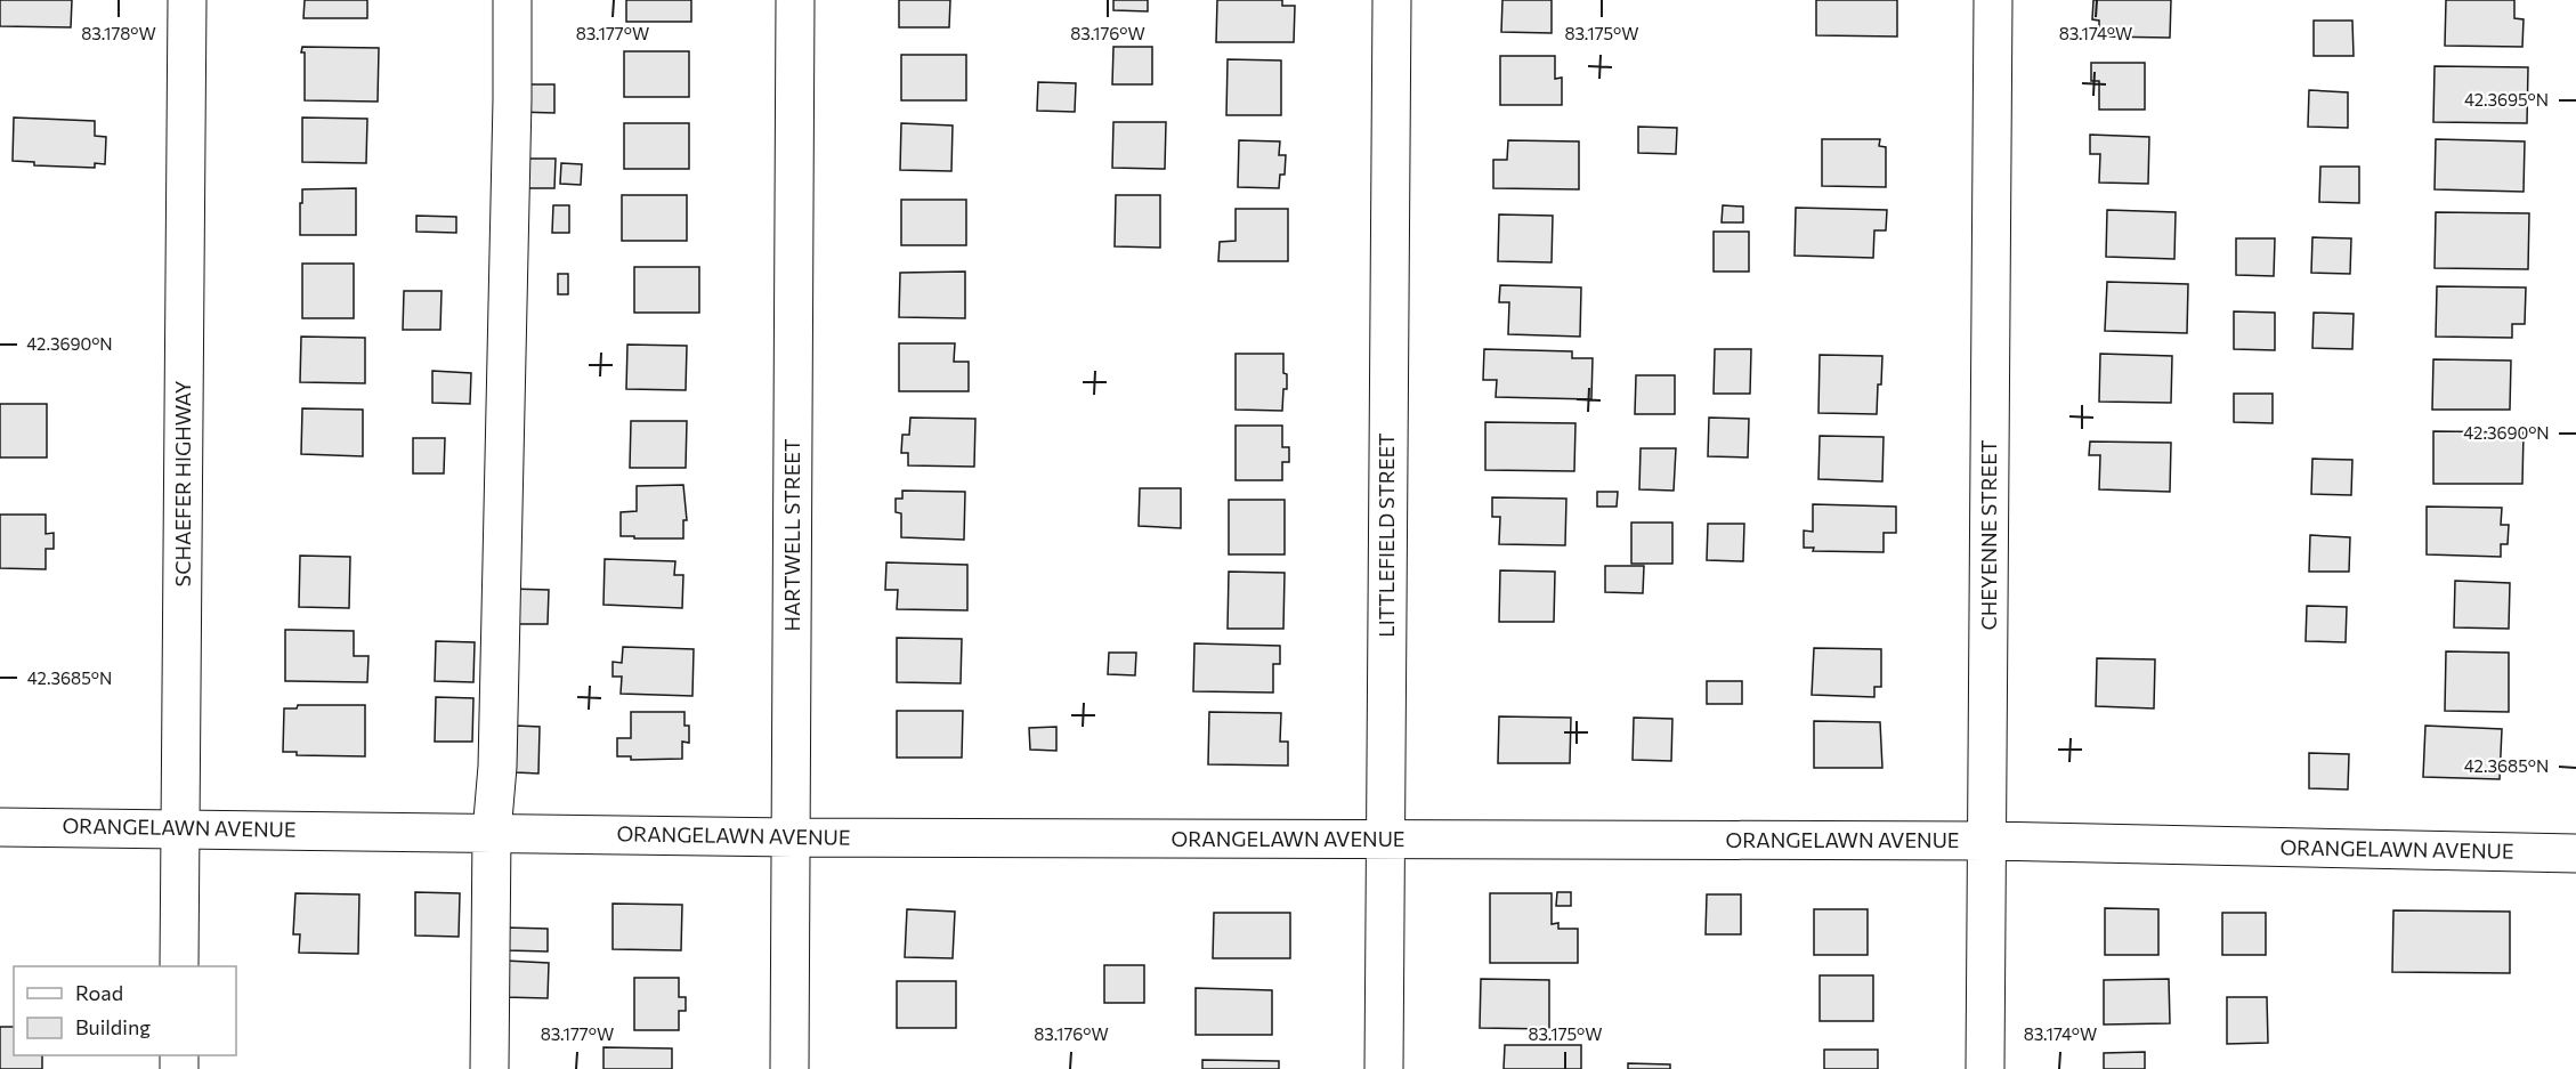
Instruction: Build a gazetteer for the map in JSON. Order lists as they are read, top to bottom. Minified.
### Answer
{"streets":{"street":["SCHAEFER HIGHWAY","HARTWELL STREET","LITTLEFIELD STREET","CHEYENNE STREET","ORANGELAWN AVENUE"]},"crossings":[["SCHAEFER HIGHWAY","ORANGELAWN AVENUE"],["HARTWELL STREET","ORANGELAWN AVENUE"],["LITTLEFIELD STREET","ORANGELAWN AVENUE"],["CHEYENNE STREET","ORANGELAWN AVENUE"]],"legend":["Road","Building"],"coordinates":["83.178°W","83.177°W","83.176°W","83.175°W","83.174°W","42.3695°N","42.3690°N","42.3685°N"]}
